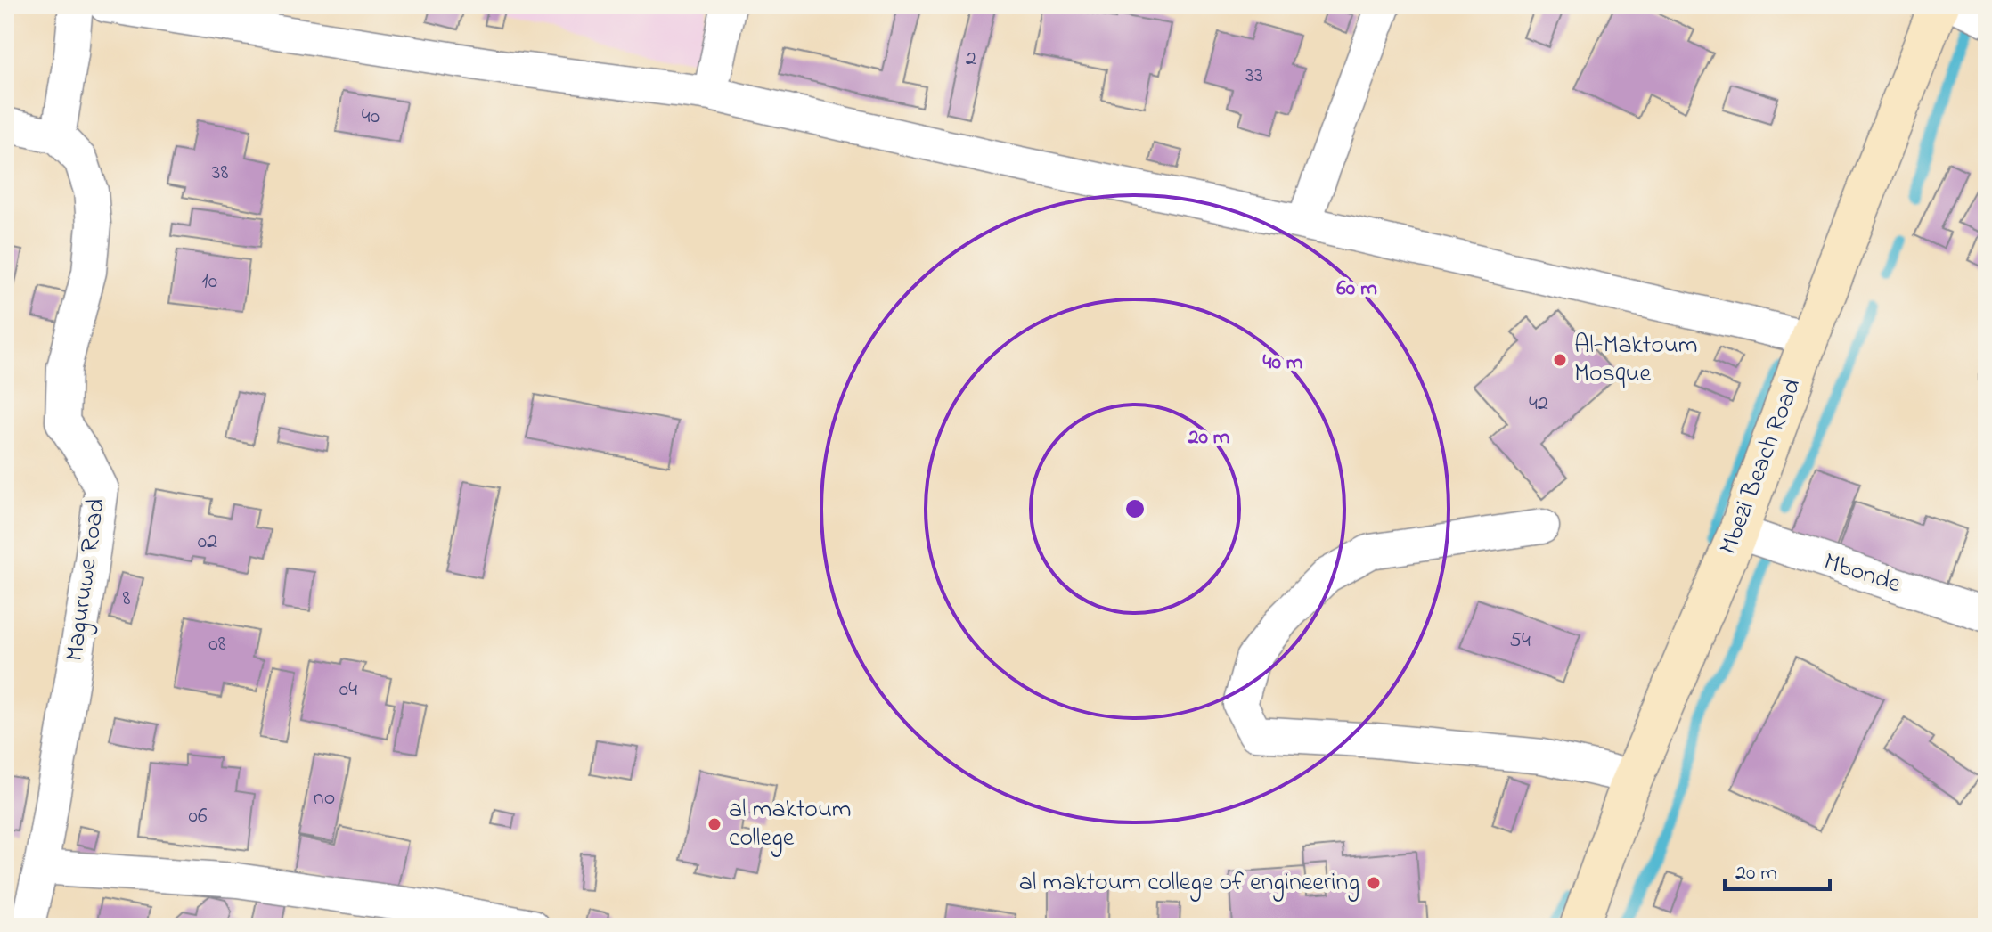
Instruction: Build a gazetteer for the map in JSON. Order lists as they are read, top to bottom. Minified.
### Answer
{"streets":{"main road":["Mbezi Beach Road"],"street":["Mbonde","Maguruwe Road"]},"crossings":[["Mbezi Beach Road","Mbonde"]],"places":["Al-Maktoum Mosque","al maktoum college","al maktoum college of engineering"],"house_numbers":["2","33","40","38","10","42","02","8","54","08","04","no","06"],"scale_bar":"20 m","rings":["60 m","40 m","20 m"]}
